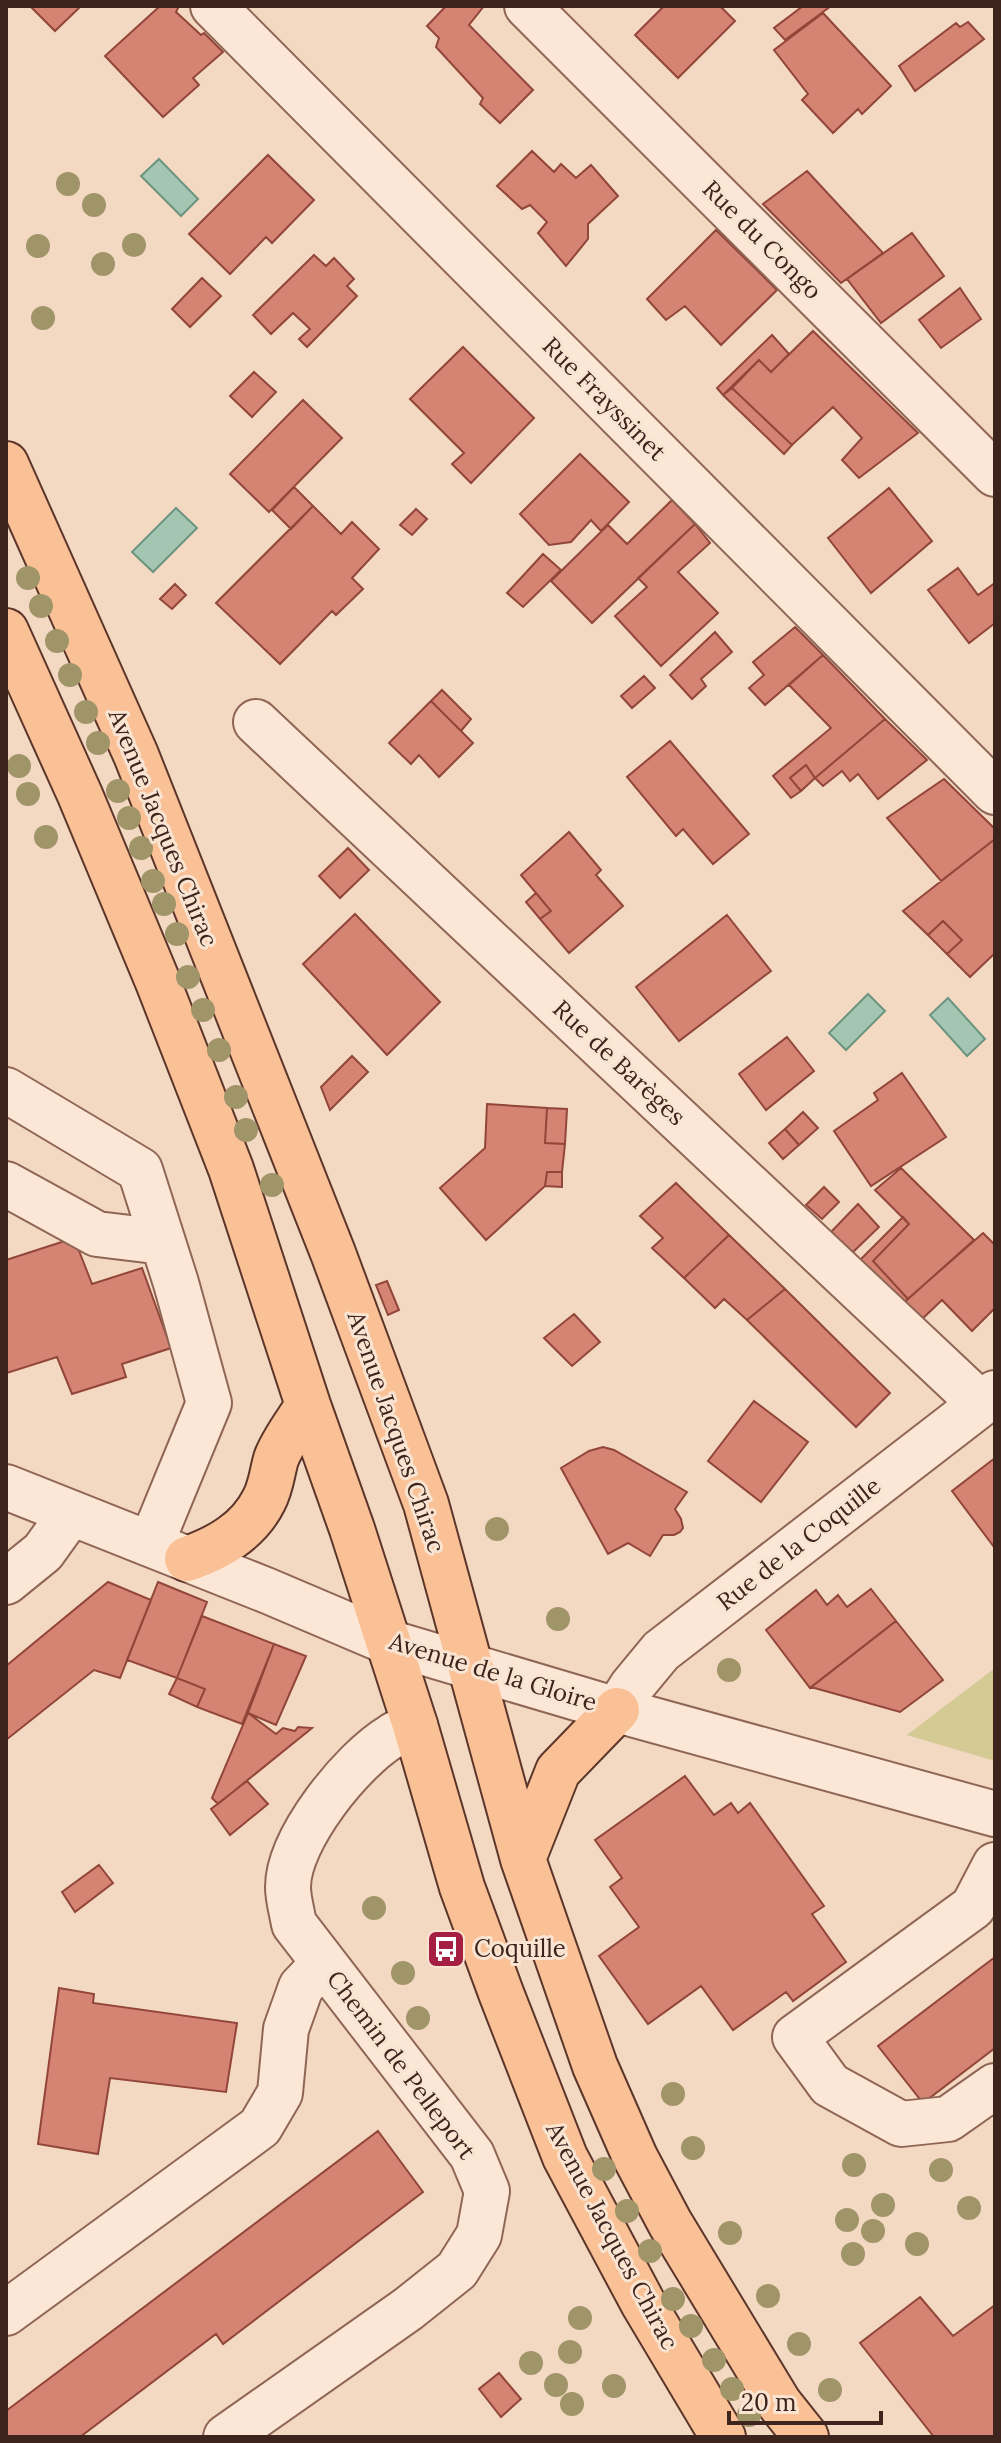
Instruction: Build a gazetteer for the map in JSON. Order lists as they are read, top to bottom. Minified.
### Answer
{"streets":{"main road":["Avenue Jacques Chirac"],"street":["Rue du Congo","Rue Frayssinet","Rue de Barèges","Rue de la Coquille","Avenue de la Gloire","Chemin de Pelleport"]},"crossings":[["Avenue Jacques Chirac","Avenue de la Gloire"],["Avenue Jacques Chirac","Chemin de Pelleport"],["Rue de Barèges","Rue de la Coquille"],["Rue de la Coquille","Avenue de la Gloire"]],"places":{"bus stop":["Coquille"]},"scale_bar":"20 m"}
